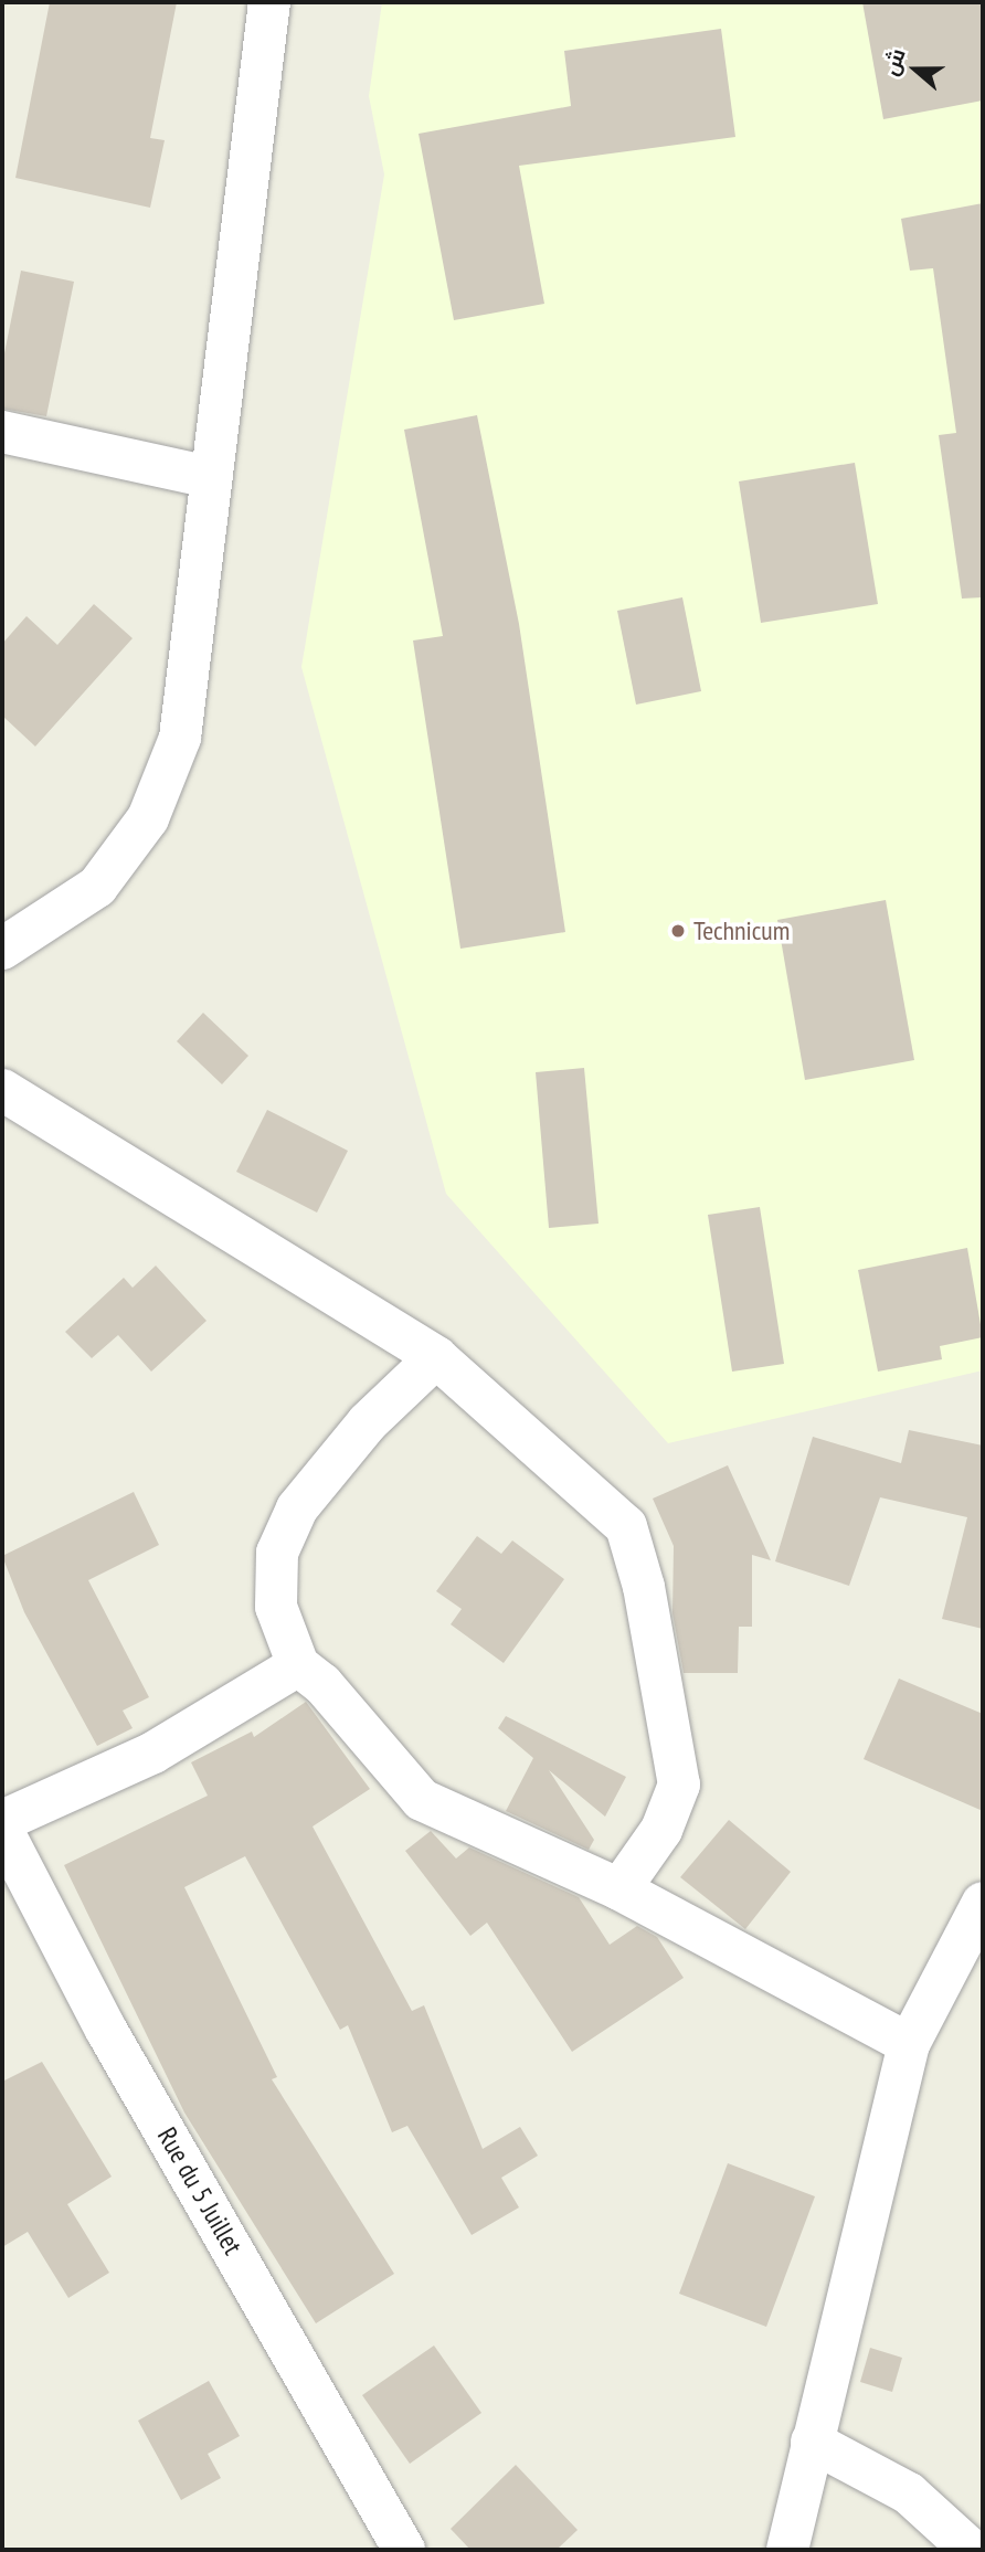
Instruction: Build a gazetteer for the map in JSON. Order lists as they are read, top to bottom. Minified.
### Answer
{"streets":{"street":["Rue du 5 Juillet"]},"places":["Technicum"],"north":"left"}
